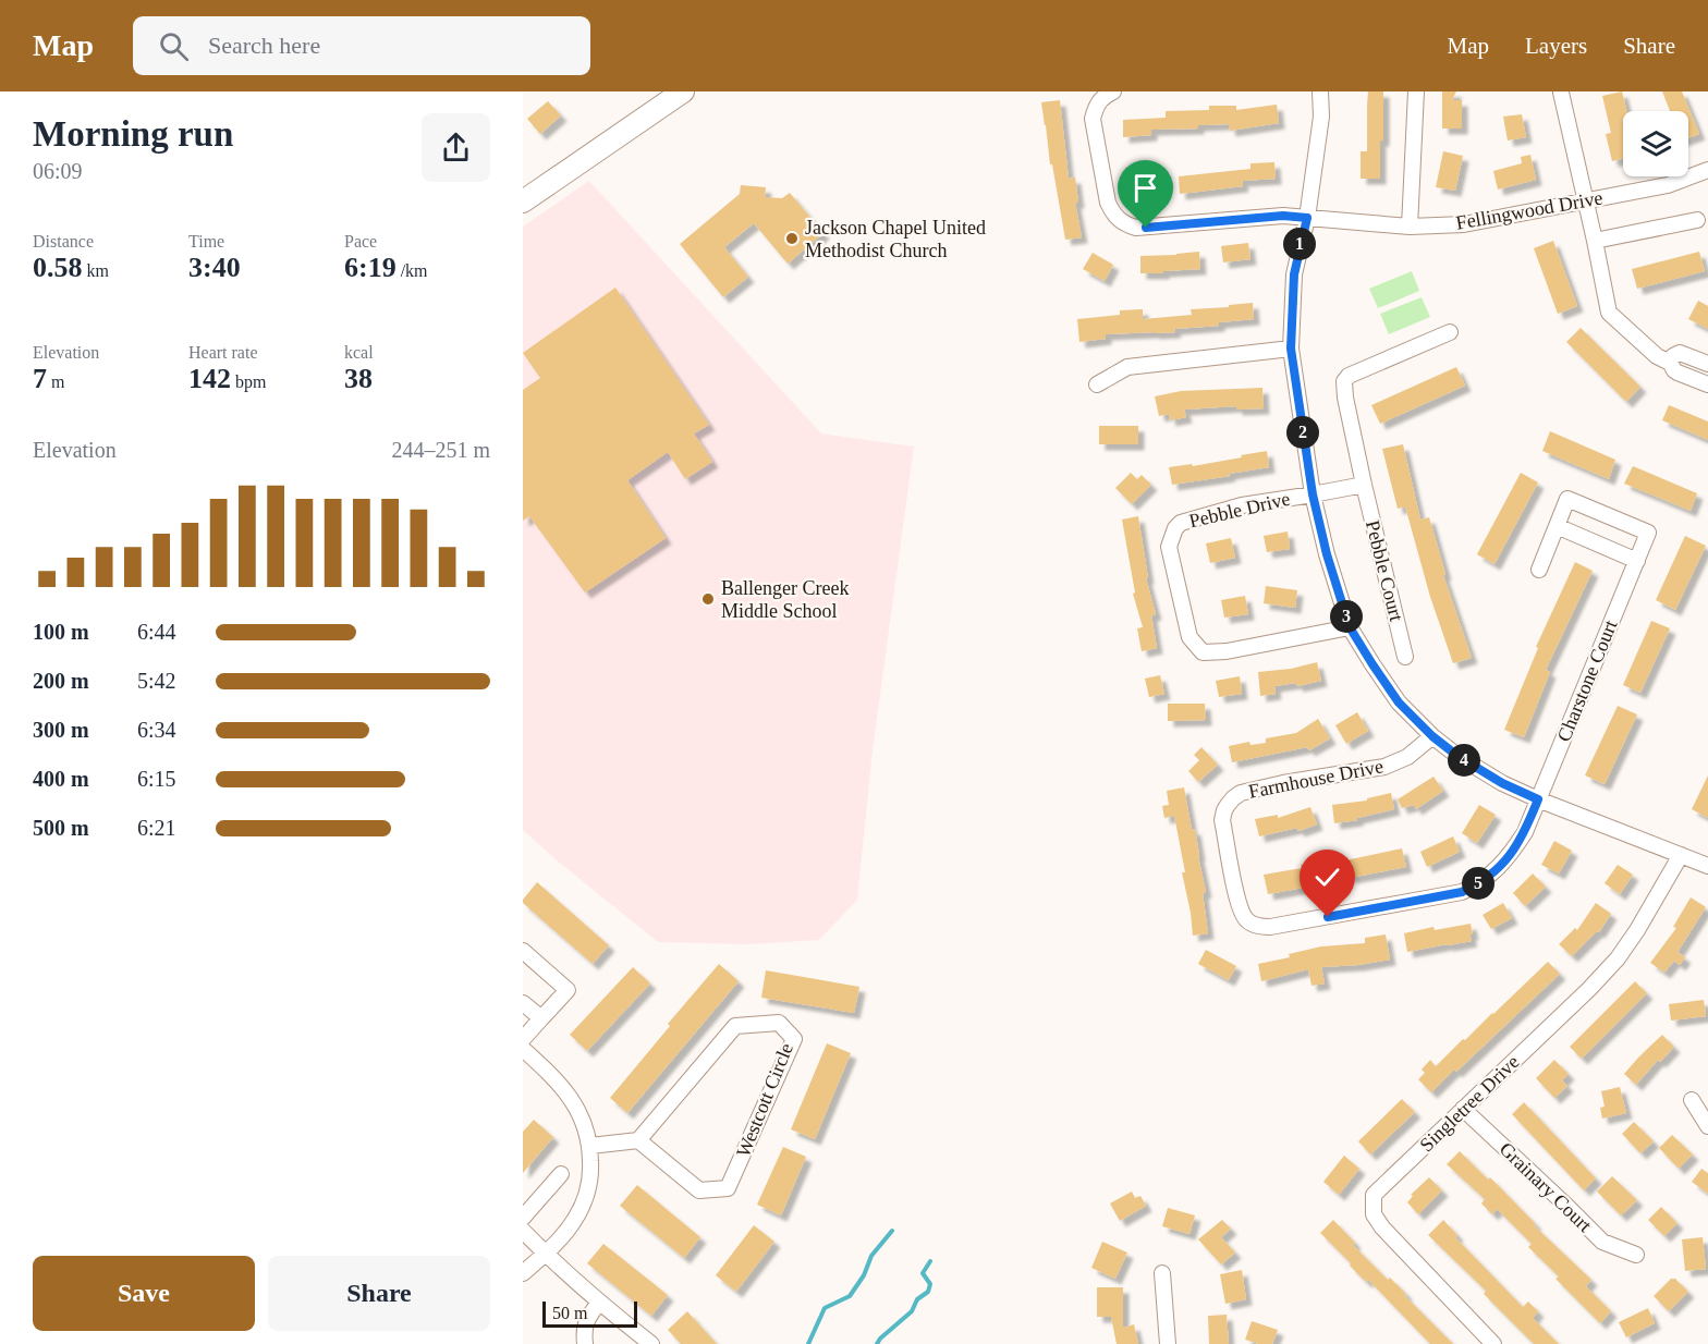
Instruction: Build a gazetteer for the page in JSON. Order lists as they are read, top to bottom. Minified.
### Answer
{"streets":{"street":["Fellingwood Drive","Pebble Drive","Pebble Court","Charstone Court","Farmhouse Drive","Westcott Circle","Singletree Drive","Grainary Court"]},"crossings":[["Charstone Court","Farmhouse Drive"],["Singletree Drive","Grainary Court"]],"places":["Jackson Chapel United Methodist Church","Ballenger Creek Middle School"],"scale_bar":"50 m","page":{"header":"Map","search":"Search here","nav":["Map","Layers","Share"],"heading":["Morning run","06:09"],"stats":[["Distance","0.58 km"],["Time","3:40"],["Pace","6:19 /km"],["Elevation","7 m"],["Heart rate","142 bpm"],["kcal","38"]],"pins":["1","2","3","4","5"],"chart":["Elevation","244–251 m"],"list":[{"name":"100 m","note":"6:44"},{"name":"200 m","note":"5:42"},{"name":"300 m","note":"6:34"},{"name":"400 m","note":"6:15"},{"name":"500 m","note":"6:21"}],"buttons":["Save","Share"],"scale":"50 m"}}
